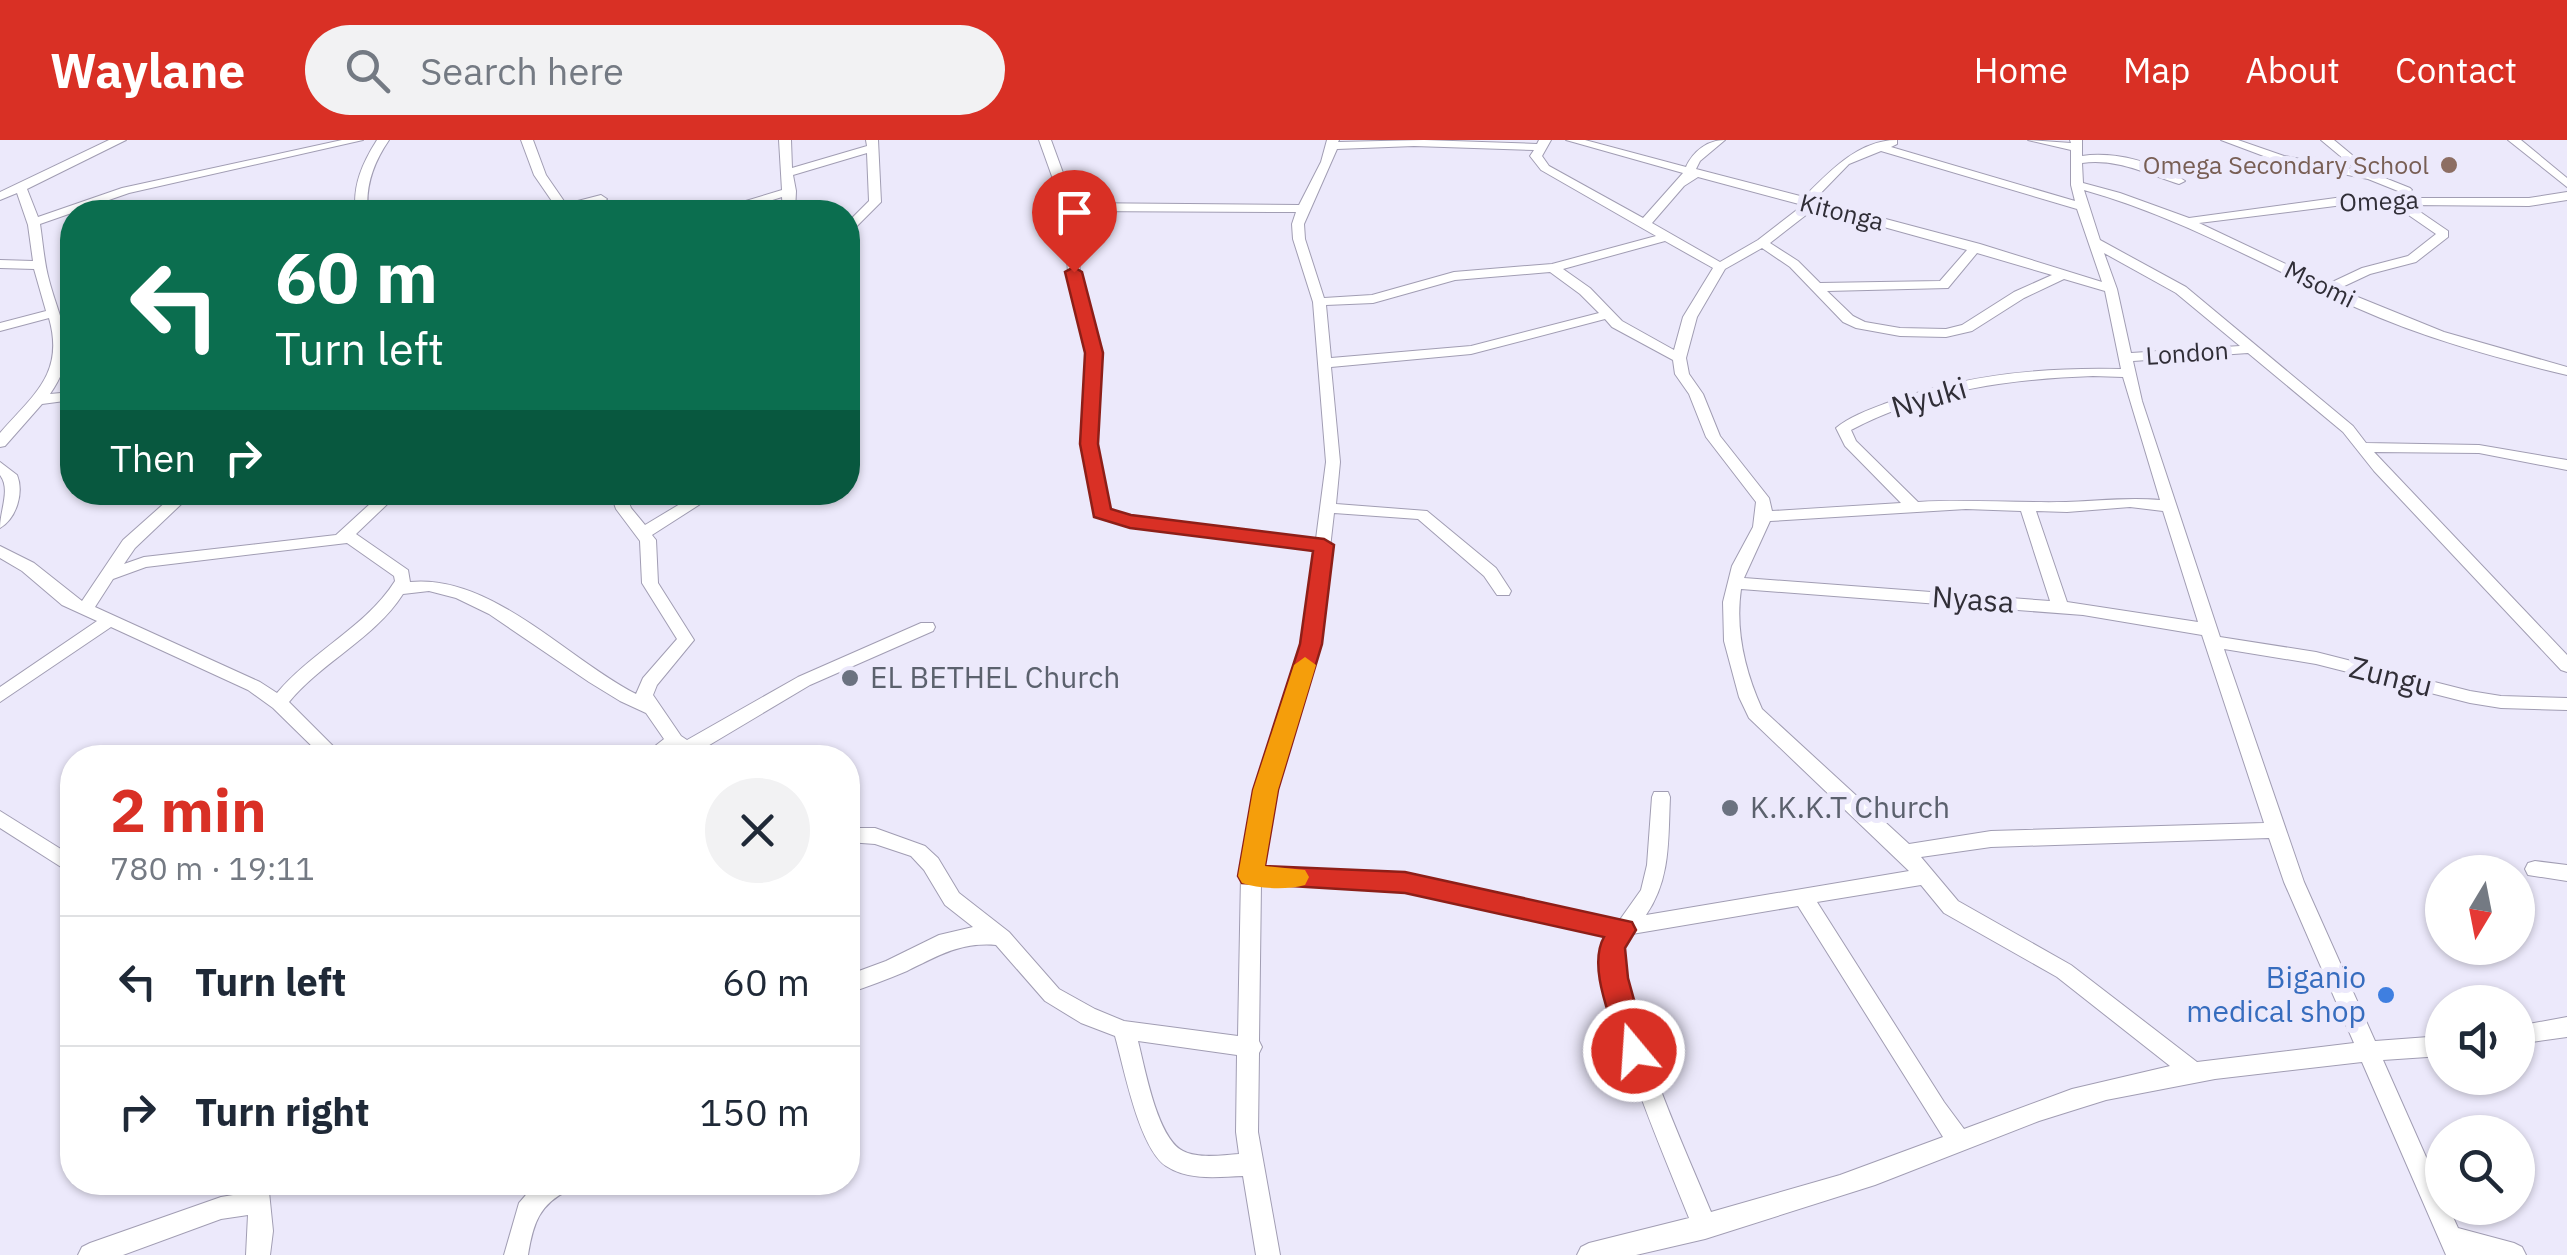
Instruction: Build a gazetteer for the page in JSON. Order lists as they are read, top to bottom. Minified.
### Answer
{"streets":{"street":["Omega","Kitonga","Msomi","London","Nyuki","Nyasa","Zungu"]},"crossings":[["Omega","Msomi"],["London","Nyuki"],["Nyasa","Zungu"]],"places":["Omega Secondary School","EL BETHEL Church","K.K.K.T Church","Biganio medical shop"],"north":"bottom","page":{"header":"Waylane","search":"Search here","nav":["Home","Map","About","Contact"],"turn":["60 m","Turn left"],"then":"Then","heading":["2 min","780 m · 19:11"],"list":[{"name":"Turn left","value":"60 m"},{"name":"Turn right","value":"150 m"}]}}
